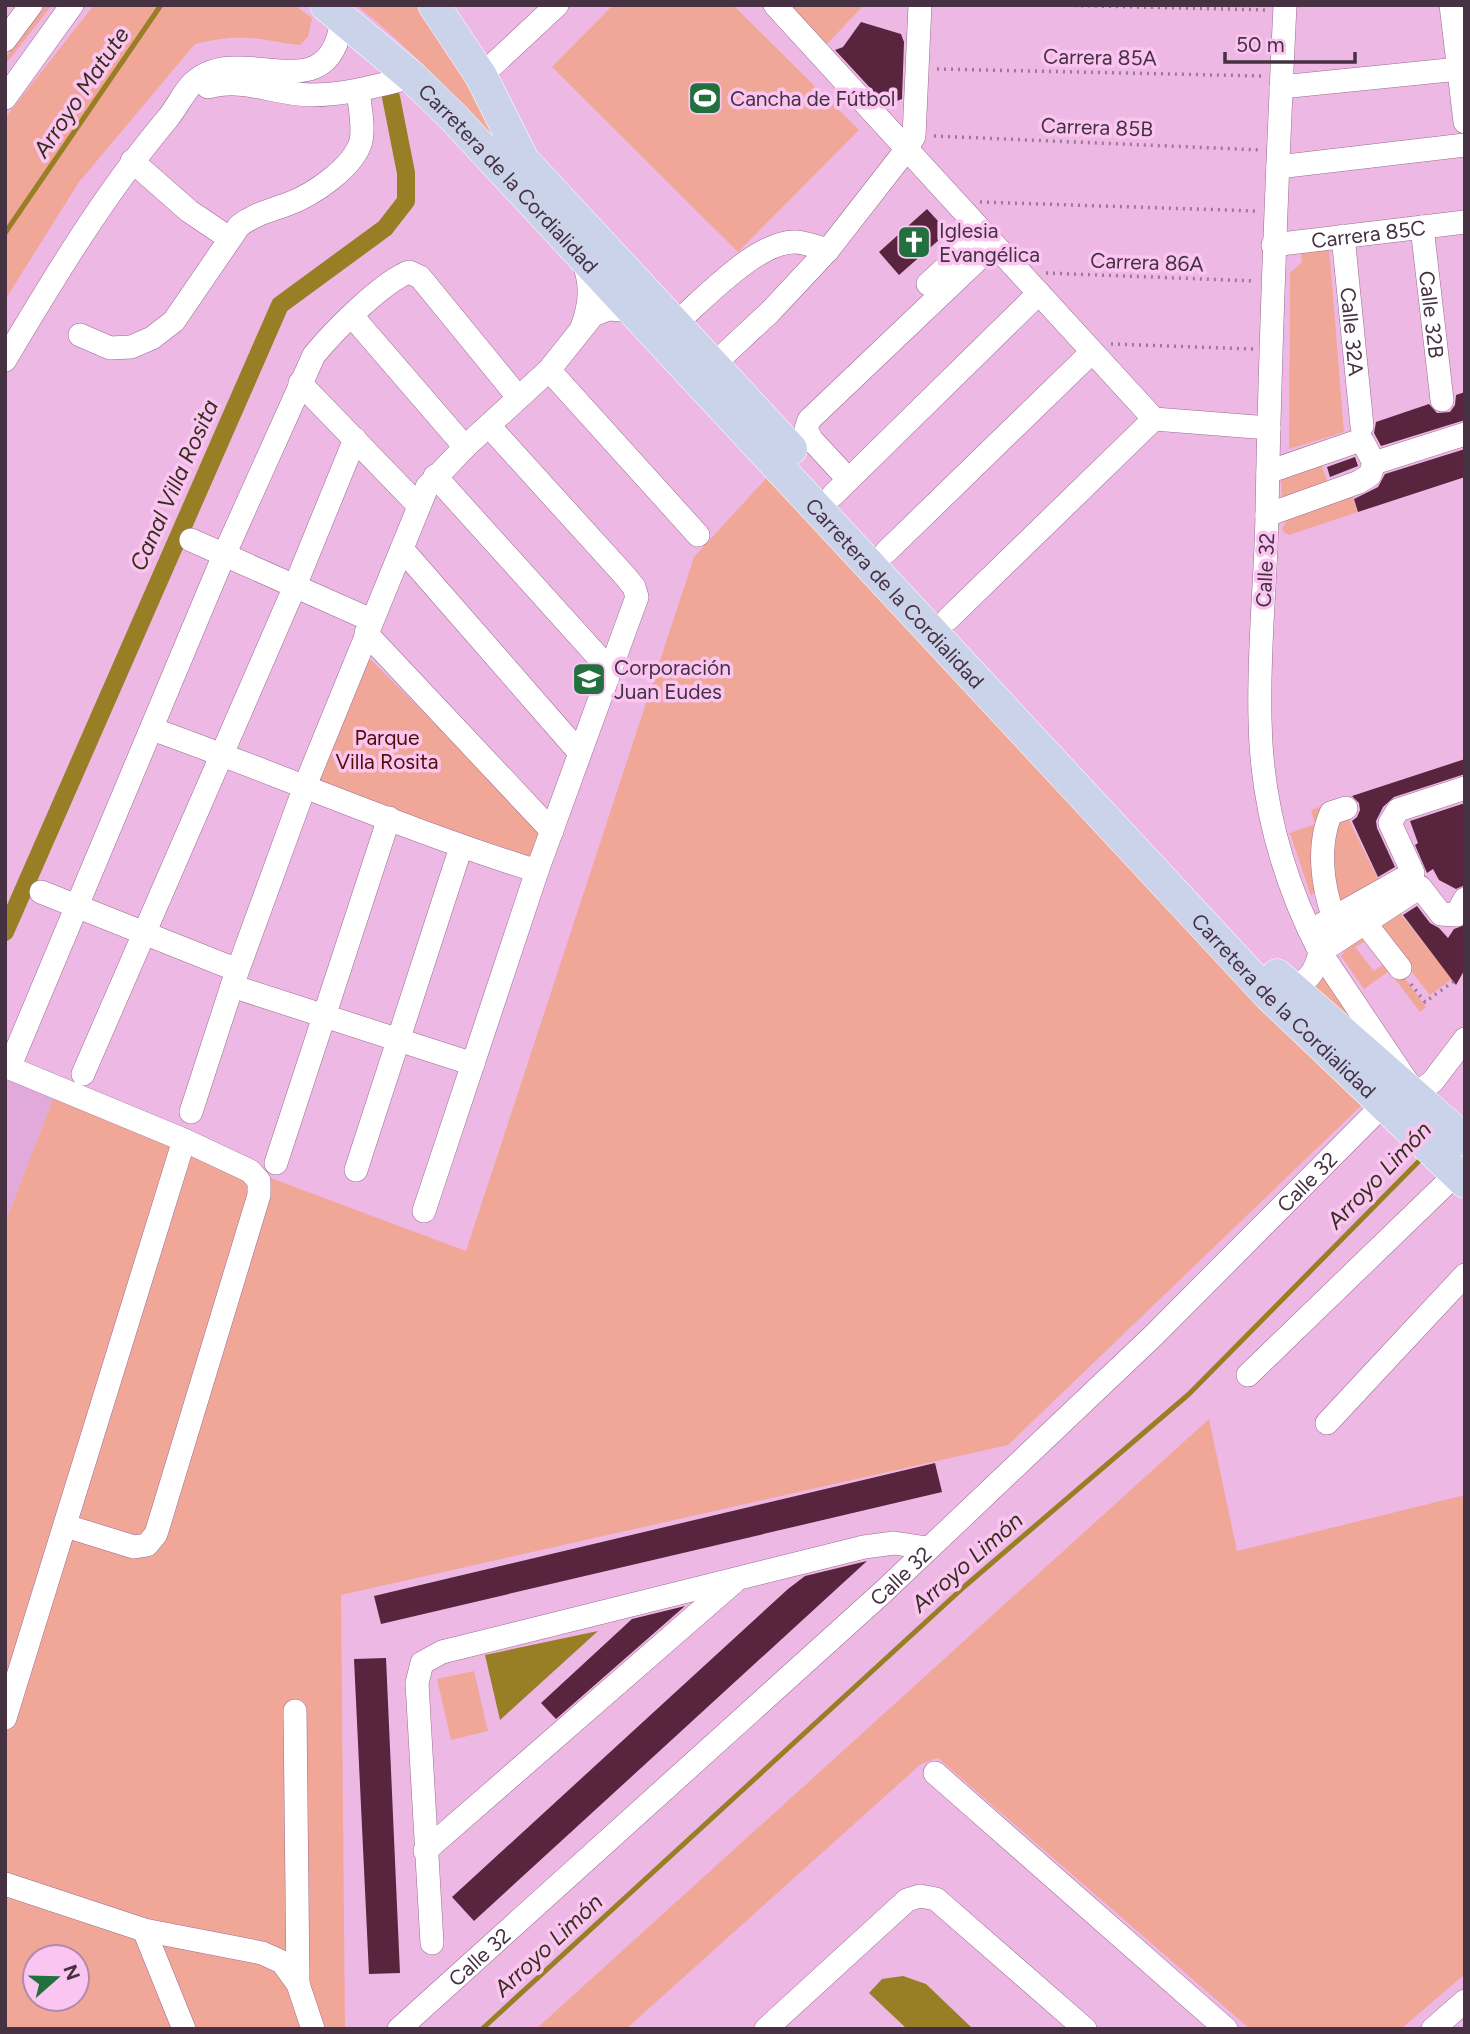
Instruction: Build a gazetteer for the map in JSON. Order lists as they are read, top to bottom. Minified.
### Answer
{"streets":{"highway":["Carretera de la Cordialidad"],"street":["Carrera 85C","Calle 32B","Calle 32A","Calle 32"],"path":["Carrera 85A","Carrera 85B","Carrera 86A"]},"crossings":[["Carrera 85A","Calle 32"],["Carrera 85B","Calle 32"],["Carretera de la Cordialidad","Calle 32"],["Carrera 85C","Calle 32B"],["Carrera 85C","Calle 32A"],["Carrera 85C","Calle 32"],["Carrera 86A","Calle 32"]],"water":["Arroyo Matute","Canal Villa Rosita","Arroyo Limón"],"parks":["Parque Villa Rosita"],"places":{"sports":["Cancha de Fútbol"],"church":["Iglesia Evangélica"],"school or university":["Corporación Juan Eudes"]},"scale_bar":"50 m","north":"right"}
